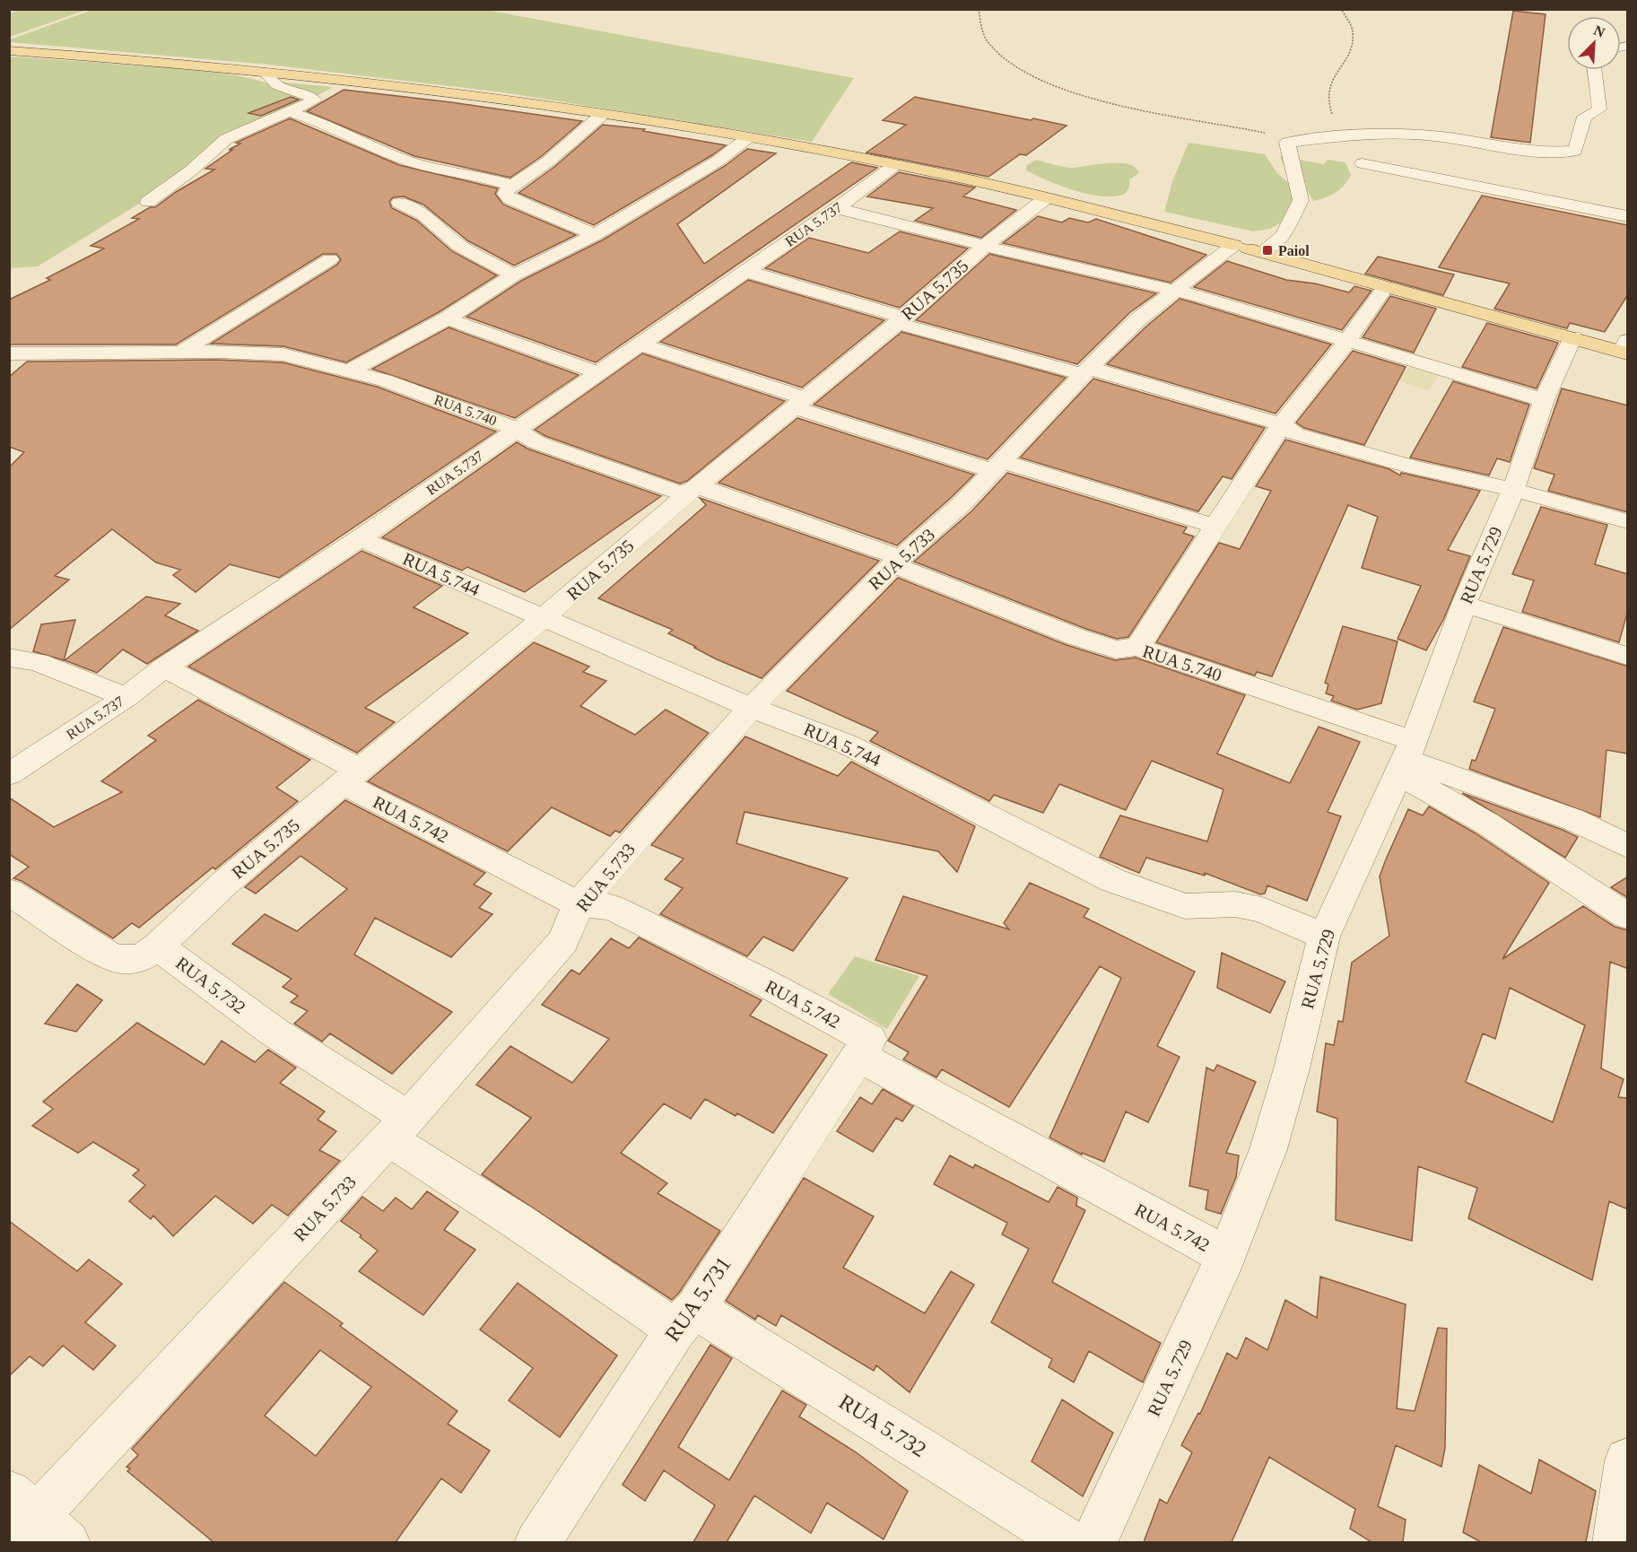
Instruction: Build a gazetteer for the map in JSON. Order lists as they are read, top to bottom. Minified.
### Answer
{"streets":{"street":["RUA 5.737","RUA 5.735","RUA 5.740","RUA 5.733","RUA 5.729","RUA 5.744","RUA 5.742","RUA 5.732","RUA 5.731"]},"crossings":[["RUA 5.737","RUA 5.740"],["RUA 5.737","RUA 5.744"],["RUA 5.737","RUA 5.742"],["RUA 5.735","RUA 5.740"],["RUA 5.735","RUA 5.744"],["RUA 5.735","RUA 5.742"],["RUA 5.735","RUA 5.732"],["RUA 5.740","RUA 5.733"],["RUA 5.740","RUA 5.729"],["RUA 5.733","RUA 5.744"],["RUA 5.733","RUA 5.742"],["RUA 5.733","RUA 5.732"],["RUA 5.729","RUA 5.744"],["RUA 5.729","RUA 5.742"],["RUA 5.742","RUA 5.731"],["RUA 5.732","RUA 5.731"]],"places":{"transit":["Paiol"]},"north":"top right"}
